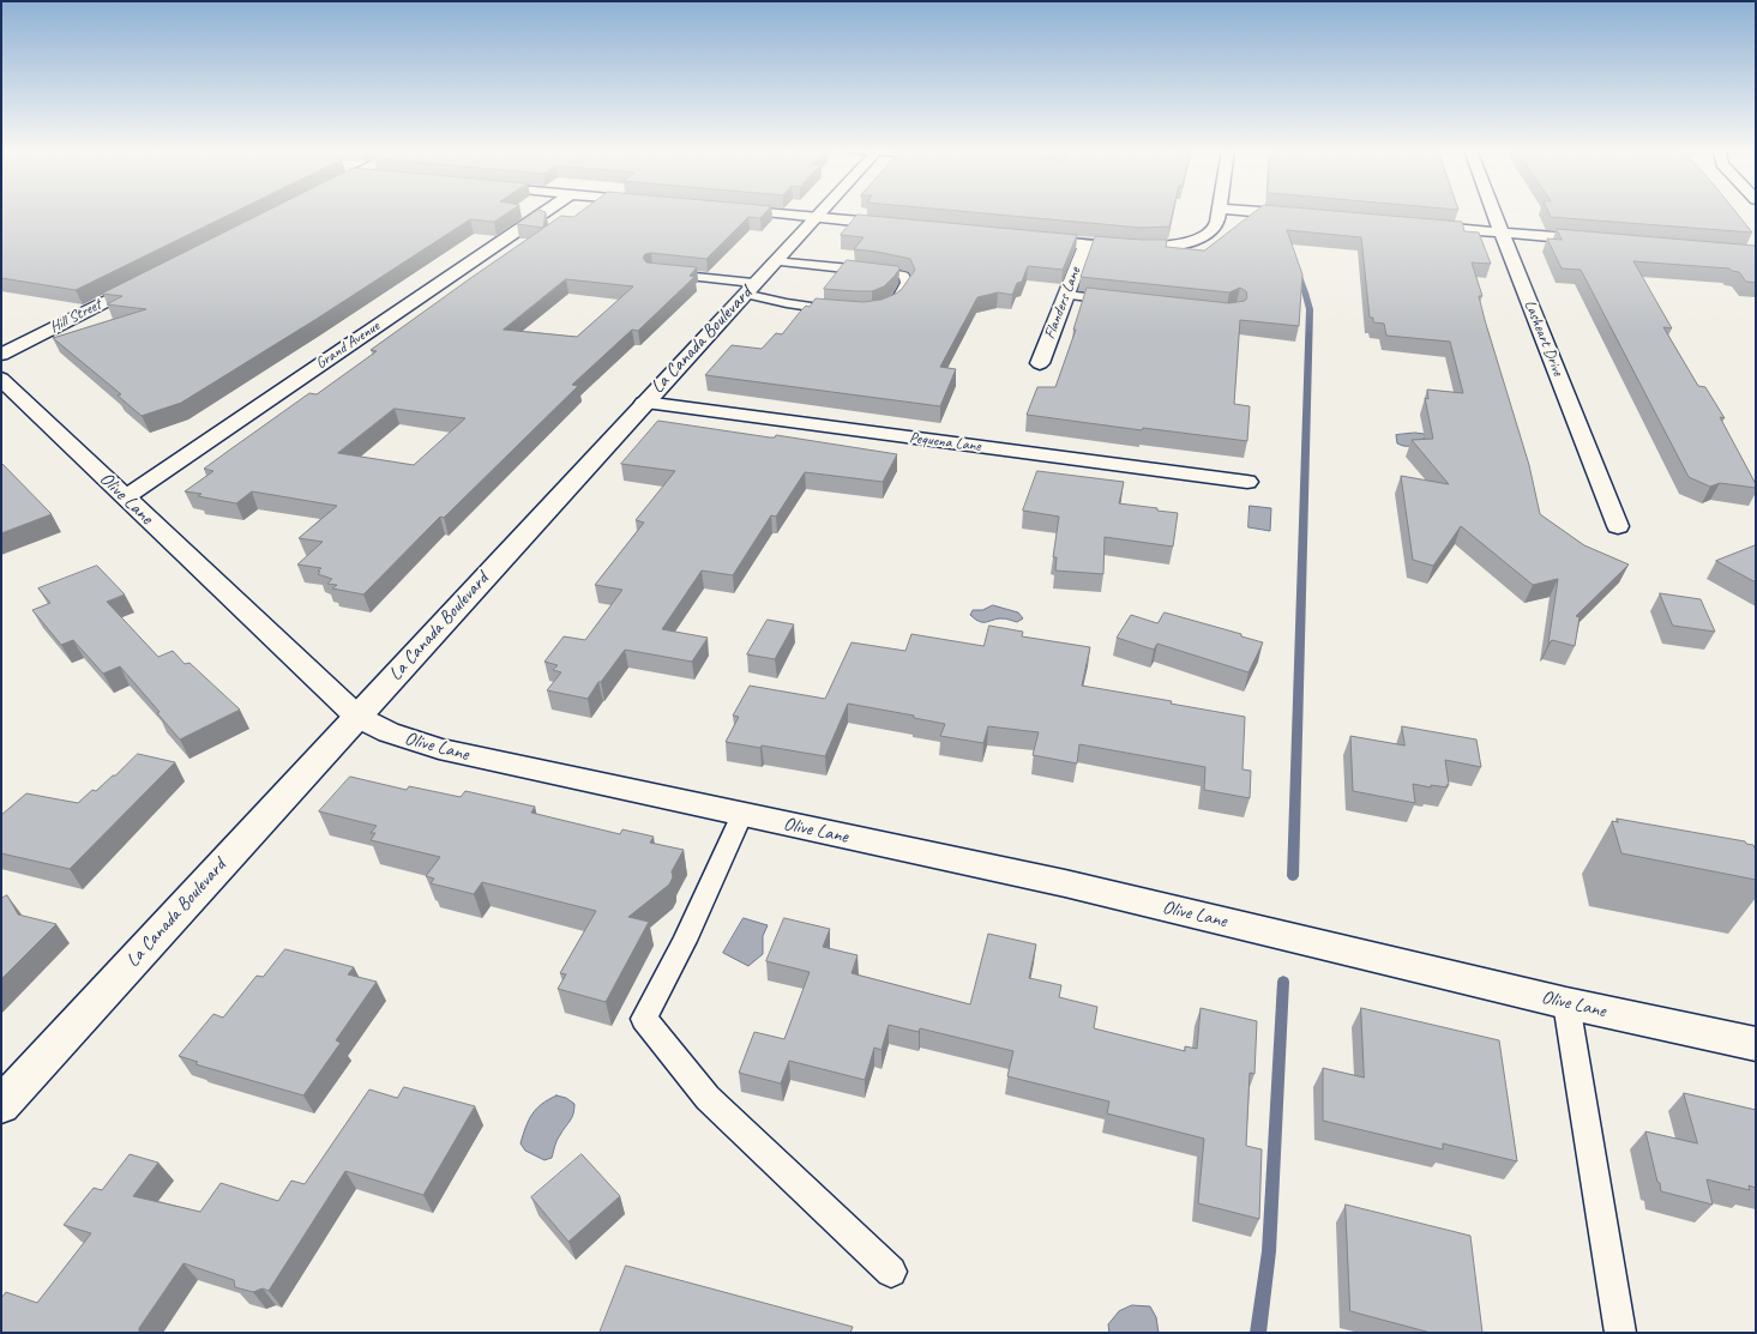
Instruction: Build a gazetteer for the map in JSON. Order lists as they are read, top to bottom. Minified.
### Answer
{"streets":{"street":["Flanders Lane","Hill Street","Lasheart Drive","La Canada Boulevard","Grand Avenue","Pequena Lane","Olive Lane"]},"crossings":[["La Canada Boulevard","Pequena Lane"],["La Canada Boulevard","Olive Lane"],["Grand Avenue","Olive Lane"]]}
